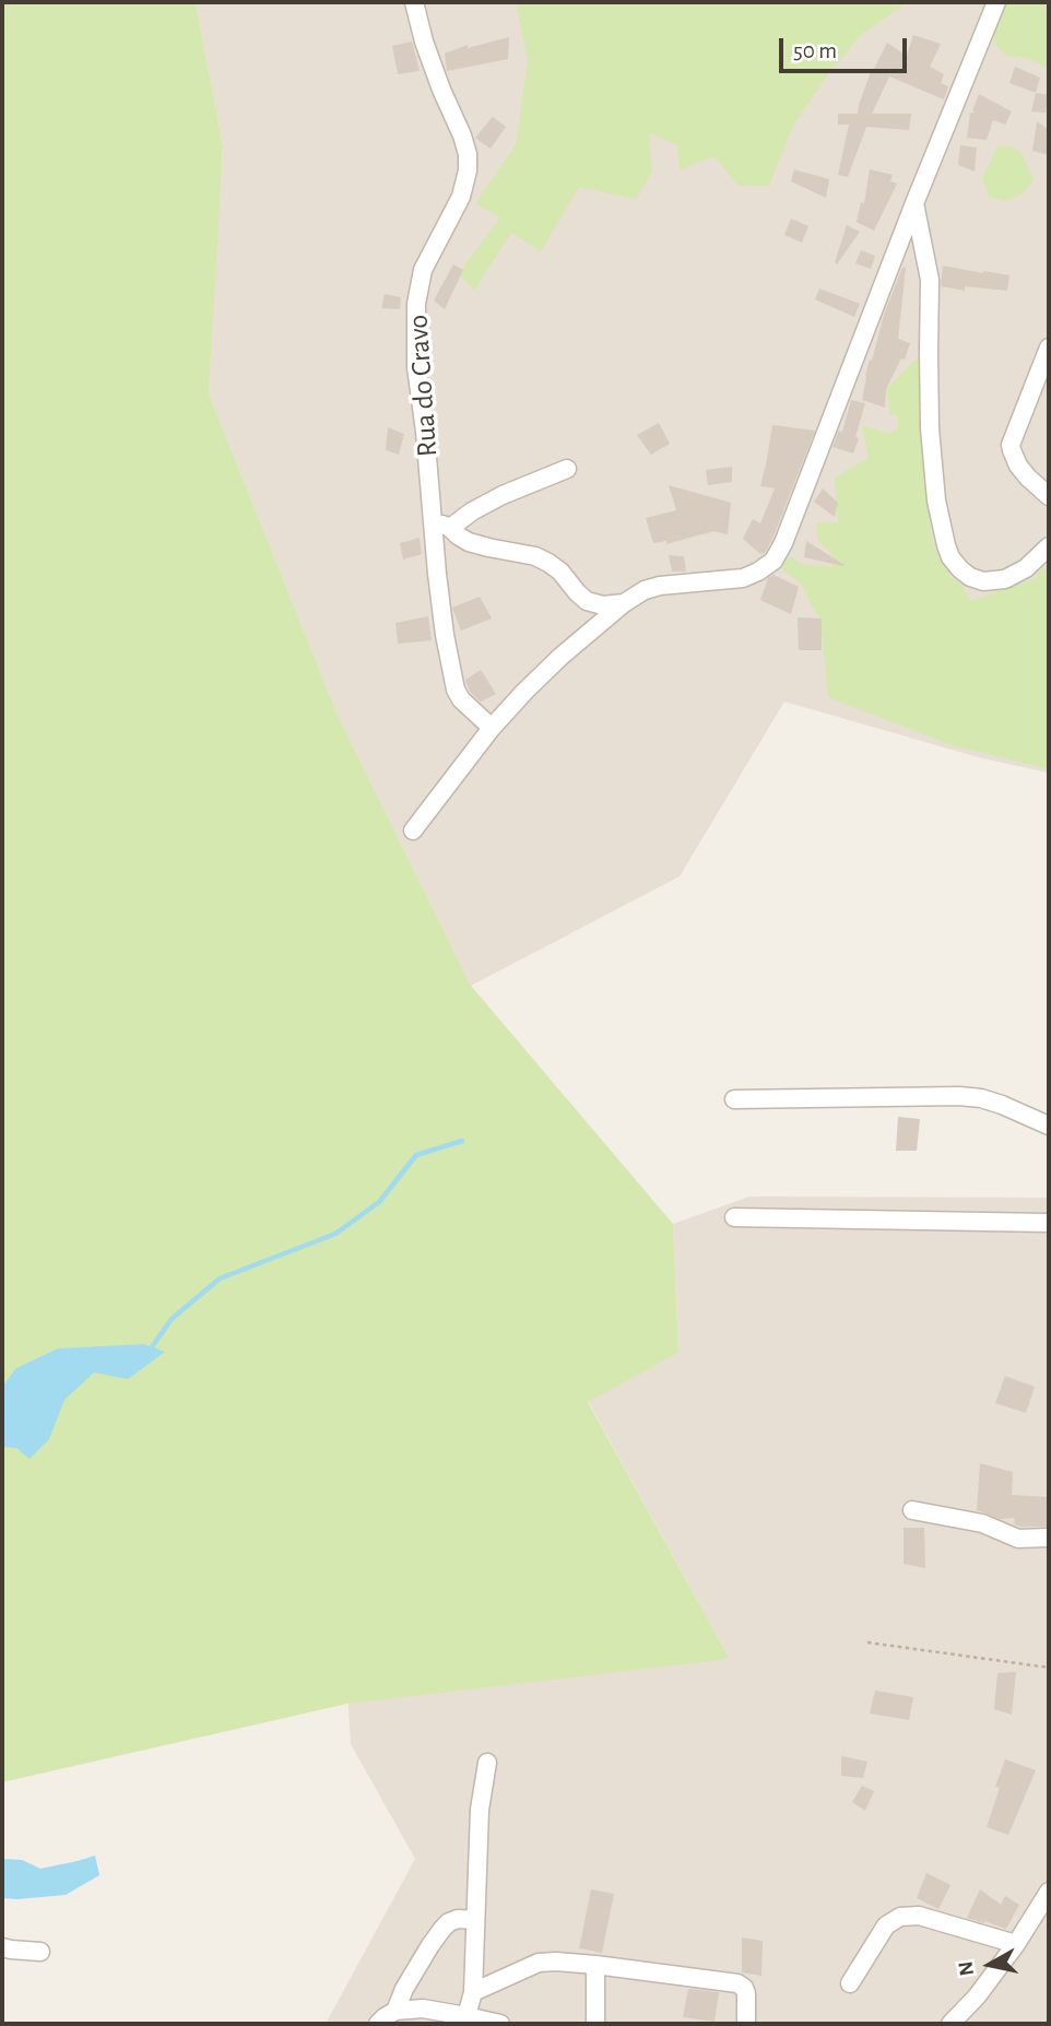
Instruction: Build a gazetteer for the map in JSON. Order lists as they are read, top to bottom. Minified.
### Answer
{"streets":{"street":["Rua do Cravo"]},"scale_bar":"50 m","north":"left"}
